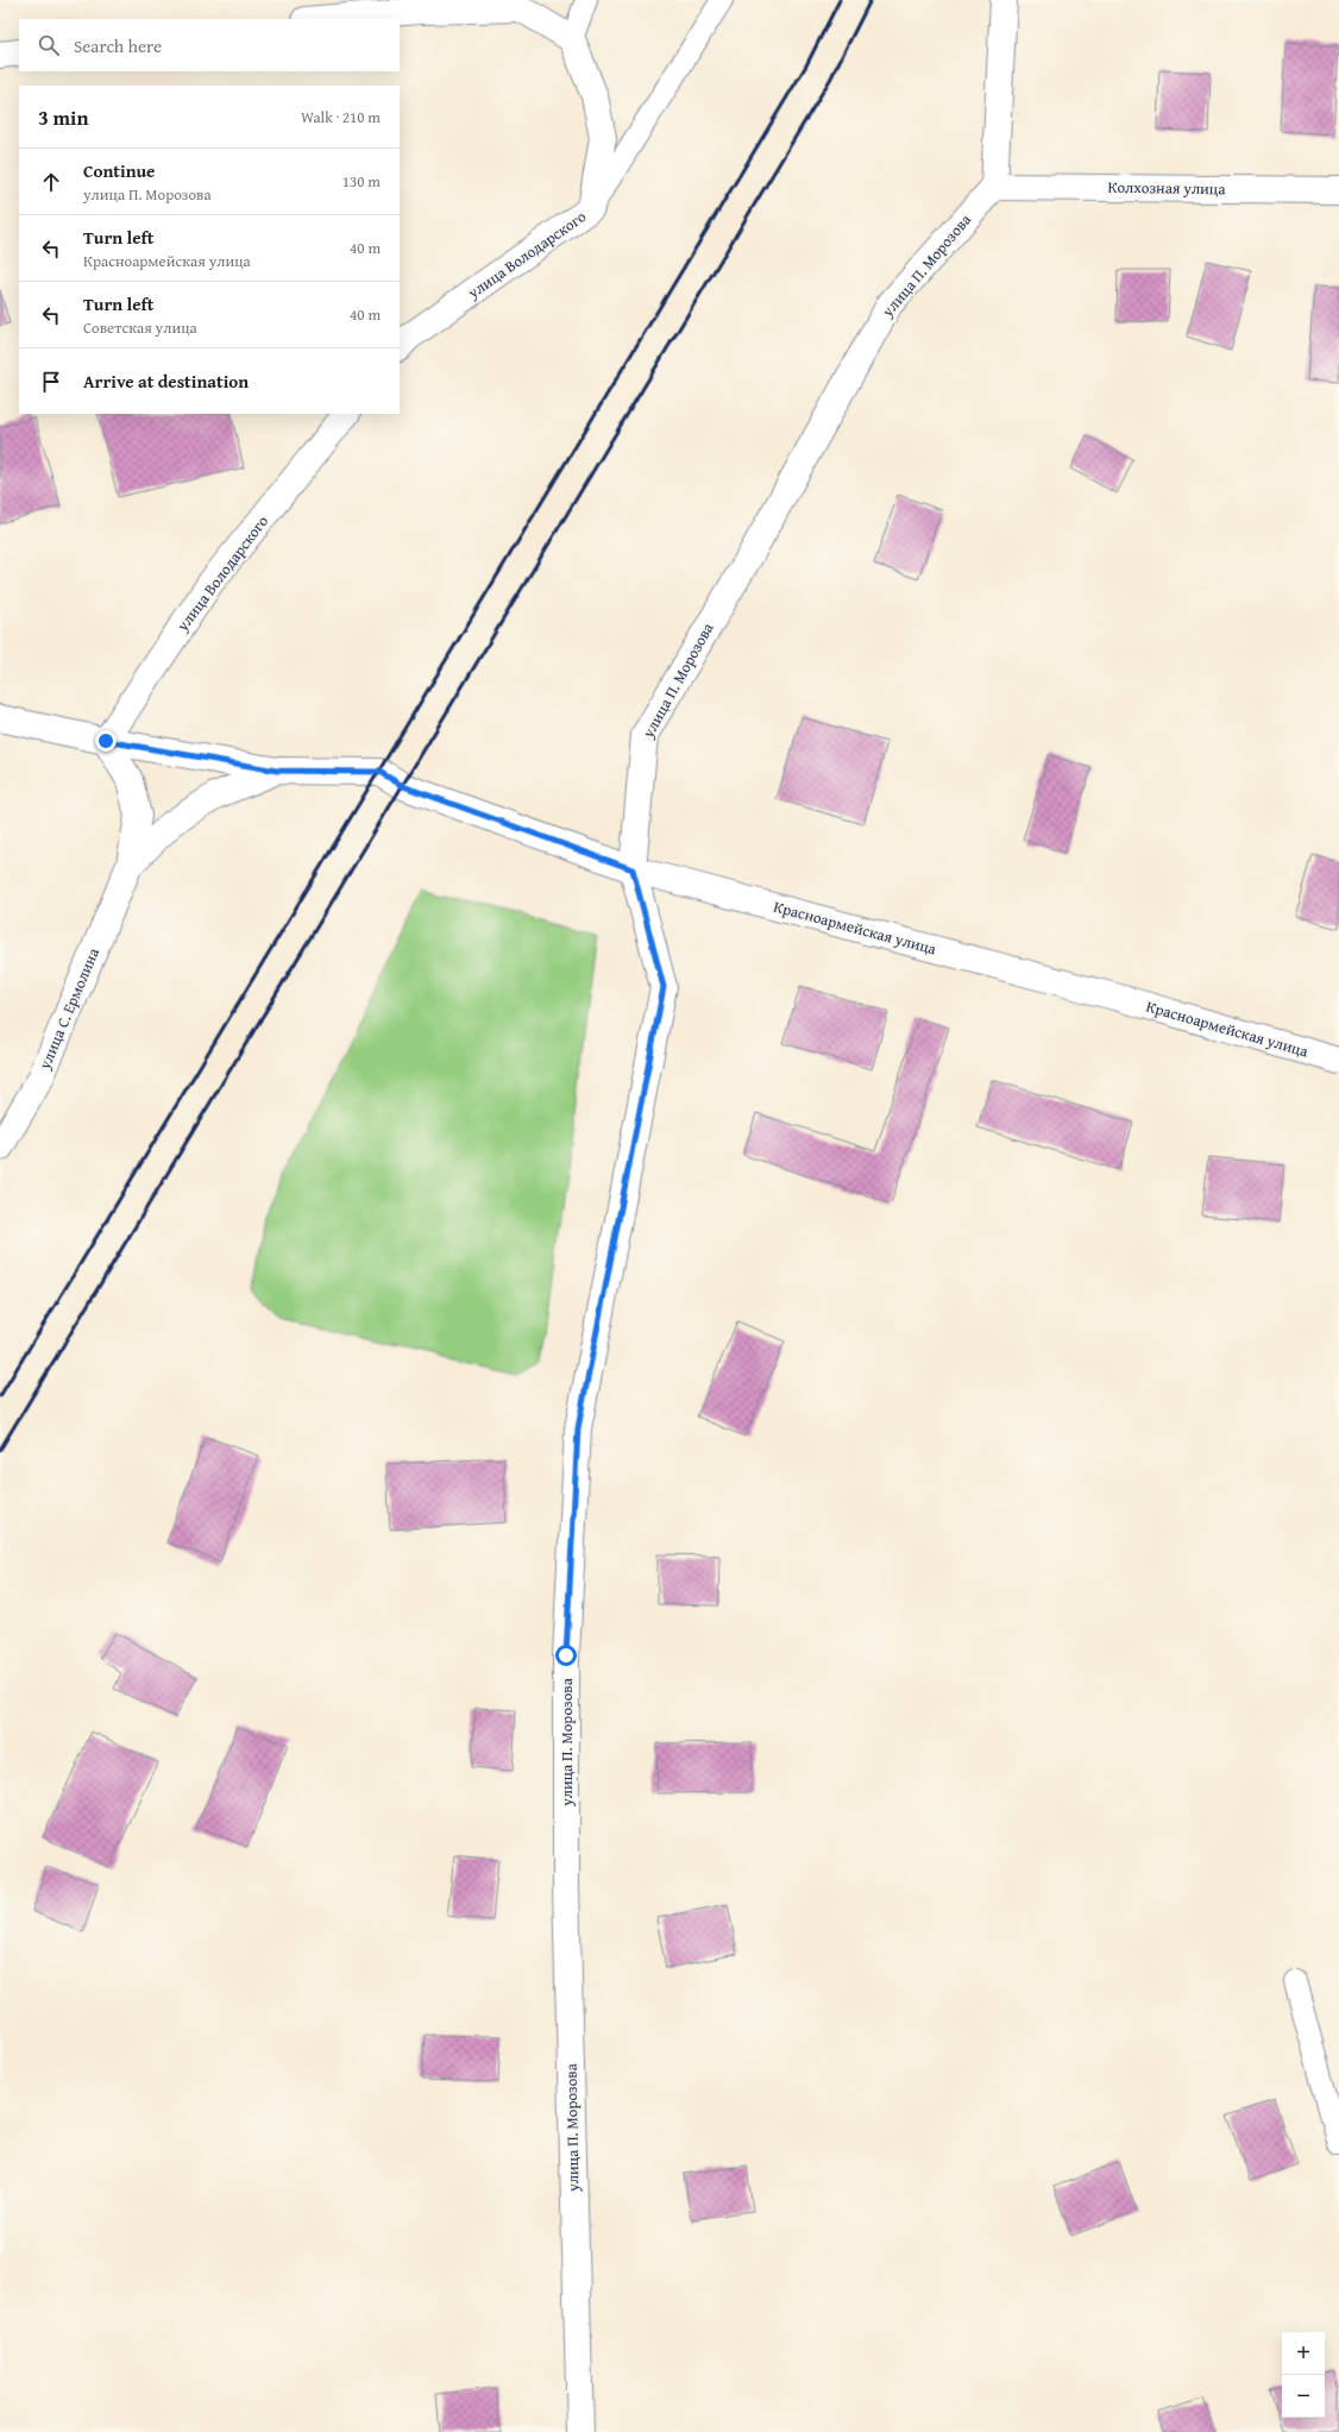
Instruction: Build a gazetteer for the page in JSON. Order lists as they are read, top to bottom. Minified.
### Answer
{"streets":{"street":["Колхозная улица","улица Володарского","улица П. Морозова","Красноармейская улица","улица С. Ермолина"]},"crossings":[["Колхозная улица","улица П. Морозова"],["улица П. Морозова","Красноармейская улица"]],"page":{"search":"Search here","heading":["3 min","Walk · 210 m"],"list":[["Continue","улица П. Морозова","130 m"],["Turn left","Красноармейская улица","40 m"],["Turn left","Советская улица","40 m"],"Arrive at destination"],"map_buttons":["+","−"]}}
